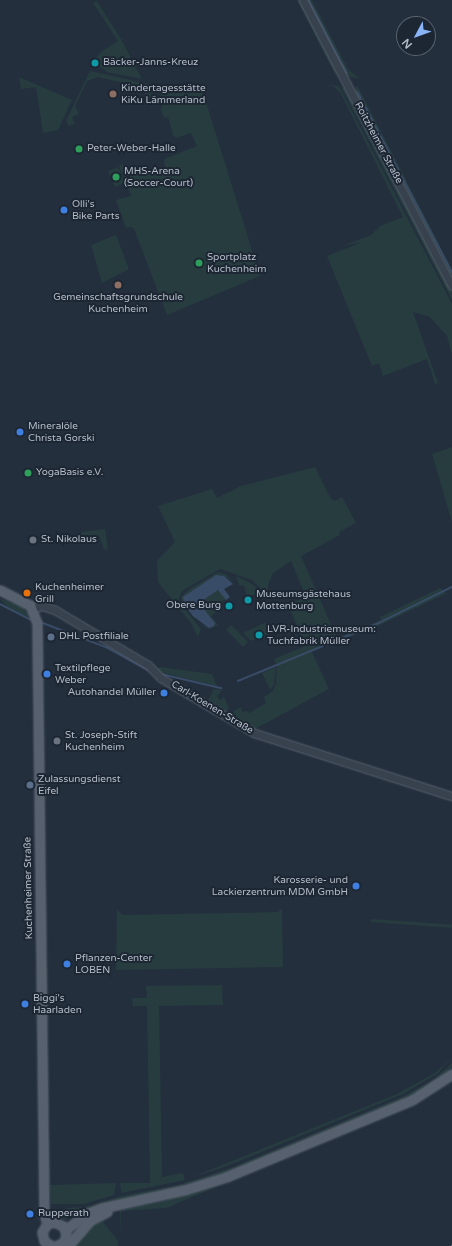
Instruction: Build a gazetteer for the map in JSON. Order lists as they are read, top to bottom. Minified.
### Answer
{"streets":{"main road":["Kuchenheimer Straße"],"street":["Roitzheimer Straße","Carl-Koenen-Straße"]},"crossings":[["Carl-Koenen-Straße","Kuchenheimer Straße"]],"places":["Bäcker-Janns-Kreuz","Kindertagesstätte KiKu Lämmerland","Peter-Weber-Halle","MHS-Arena (Soccer-Court)","Olli's Bike Parts","Sportplatz Kuchenheim","Gemeinschaftsgrundschule Kuchenheim","Mineralöle Christa Gorski","YogaBasis e.V.","St. Nikolaus","Kuchenheimer Grill","Museumsgästehaus Mottenburg","Obere Burg","LVR-Industriemuseum: Tuchfabrik Müller","DHL Postfiliale","Textilpflege Weber","Autohandel Müller","St. Joseph-Stift Kuchenheim","Zulassungsdienst Eifel","Karosserie- und Lackierzentrum MDM GmbH","Pflanzen-Center LOBEN","Biggi's Haarladen","Rupperath"],"north":"bottom left"}
